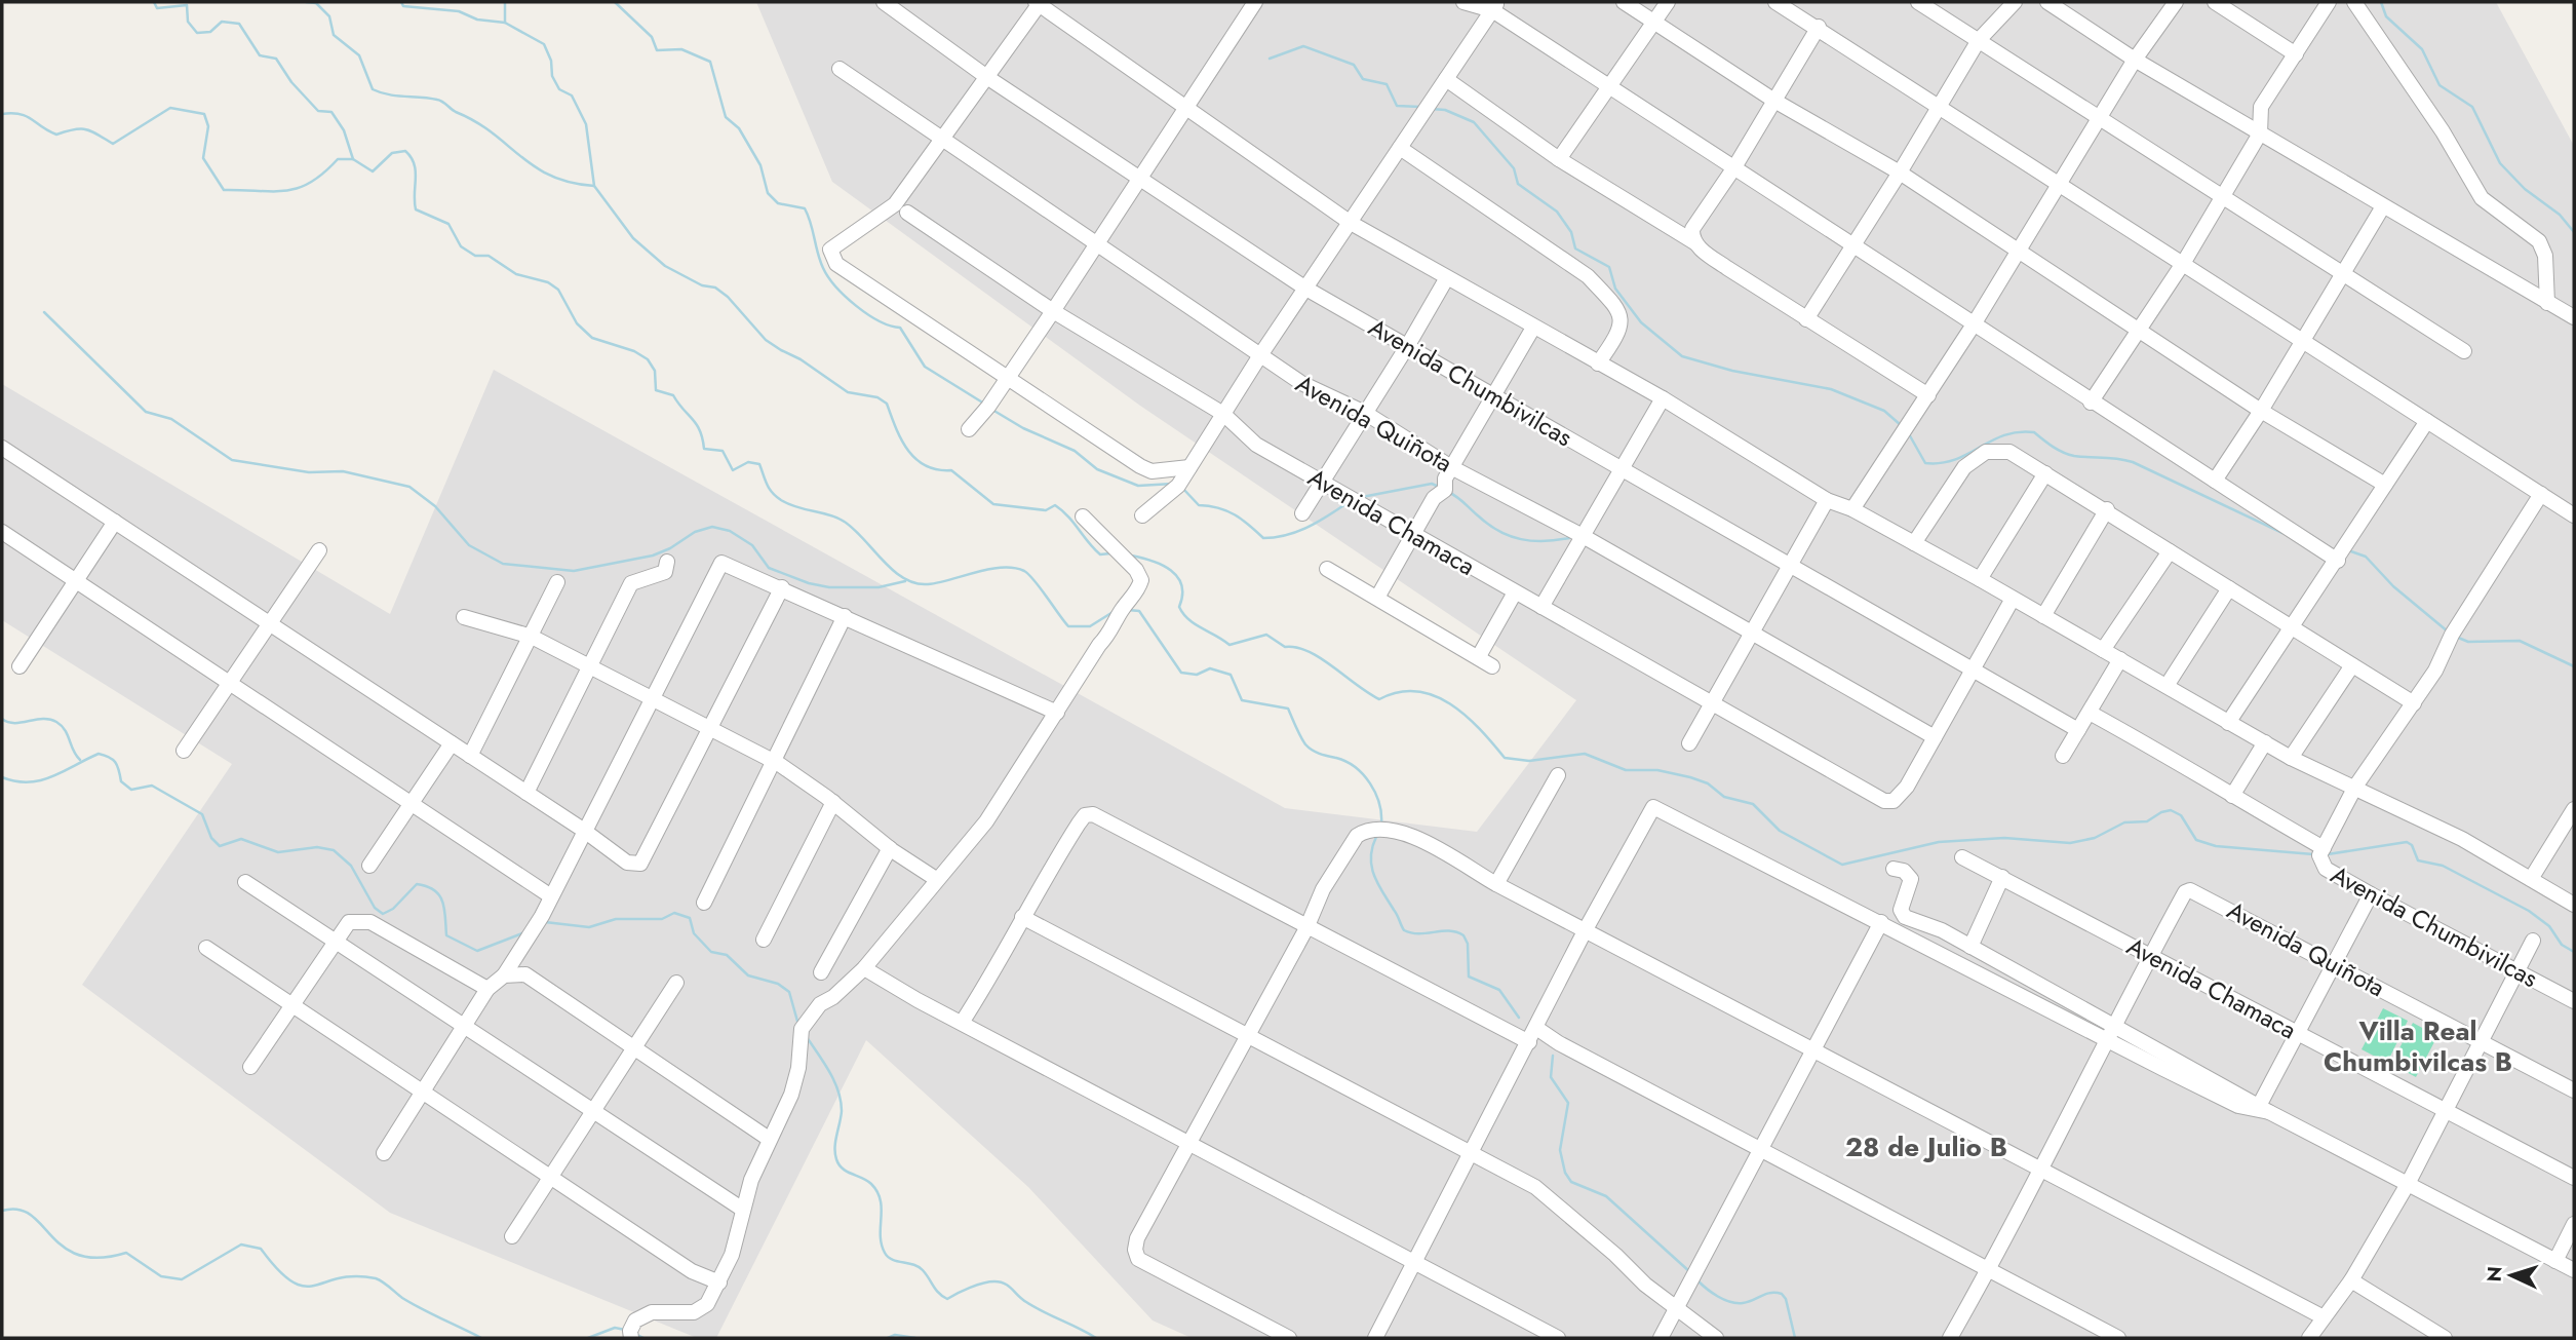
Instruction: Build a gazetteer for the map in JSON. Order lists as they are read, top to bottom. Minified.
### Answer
{"streets":{"street":["Avenida Chumbivilcas","Avenida Quiñota","Avenida Chamaca"]},"crossings":[["Avenida Quiñota","Avenida Chamaca"]],"districts":["Villa Real Chumbivilcas B","28 de Julio B"],"north":"left"}
